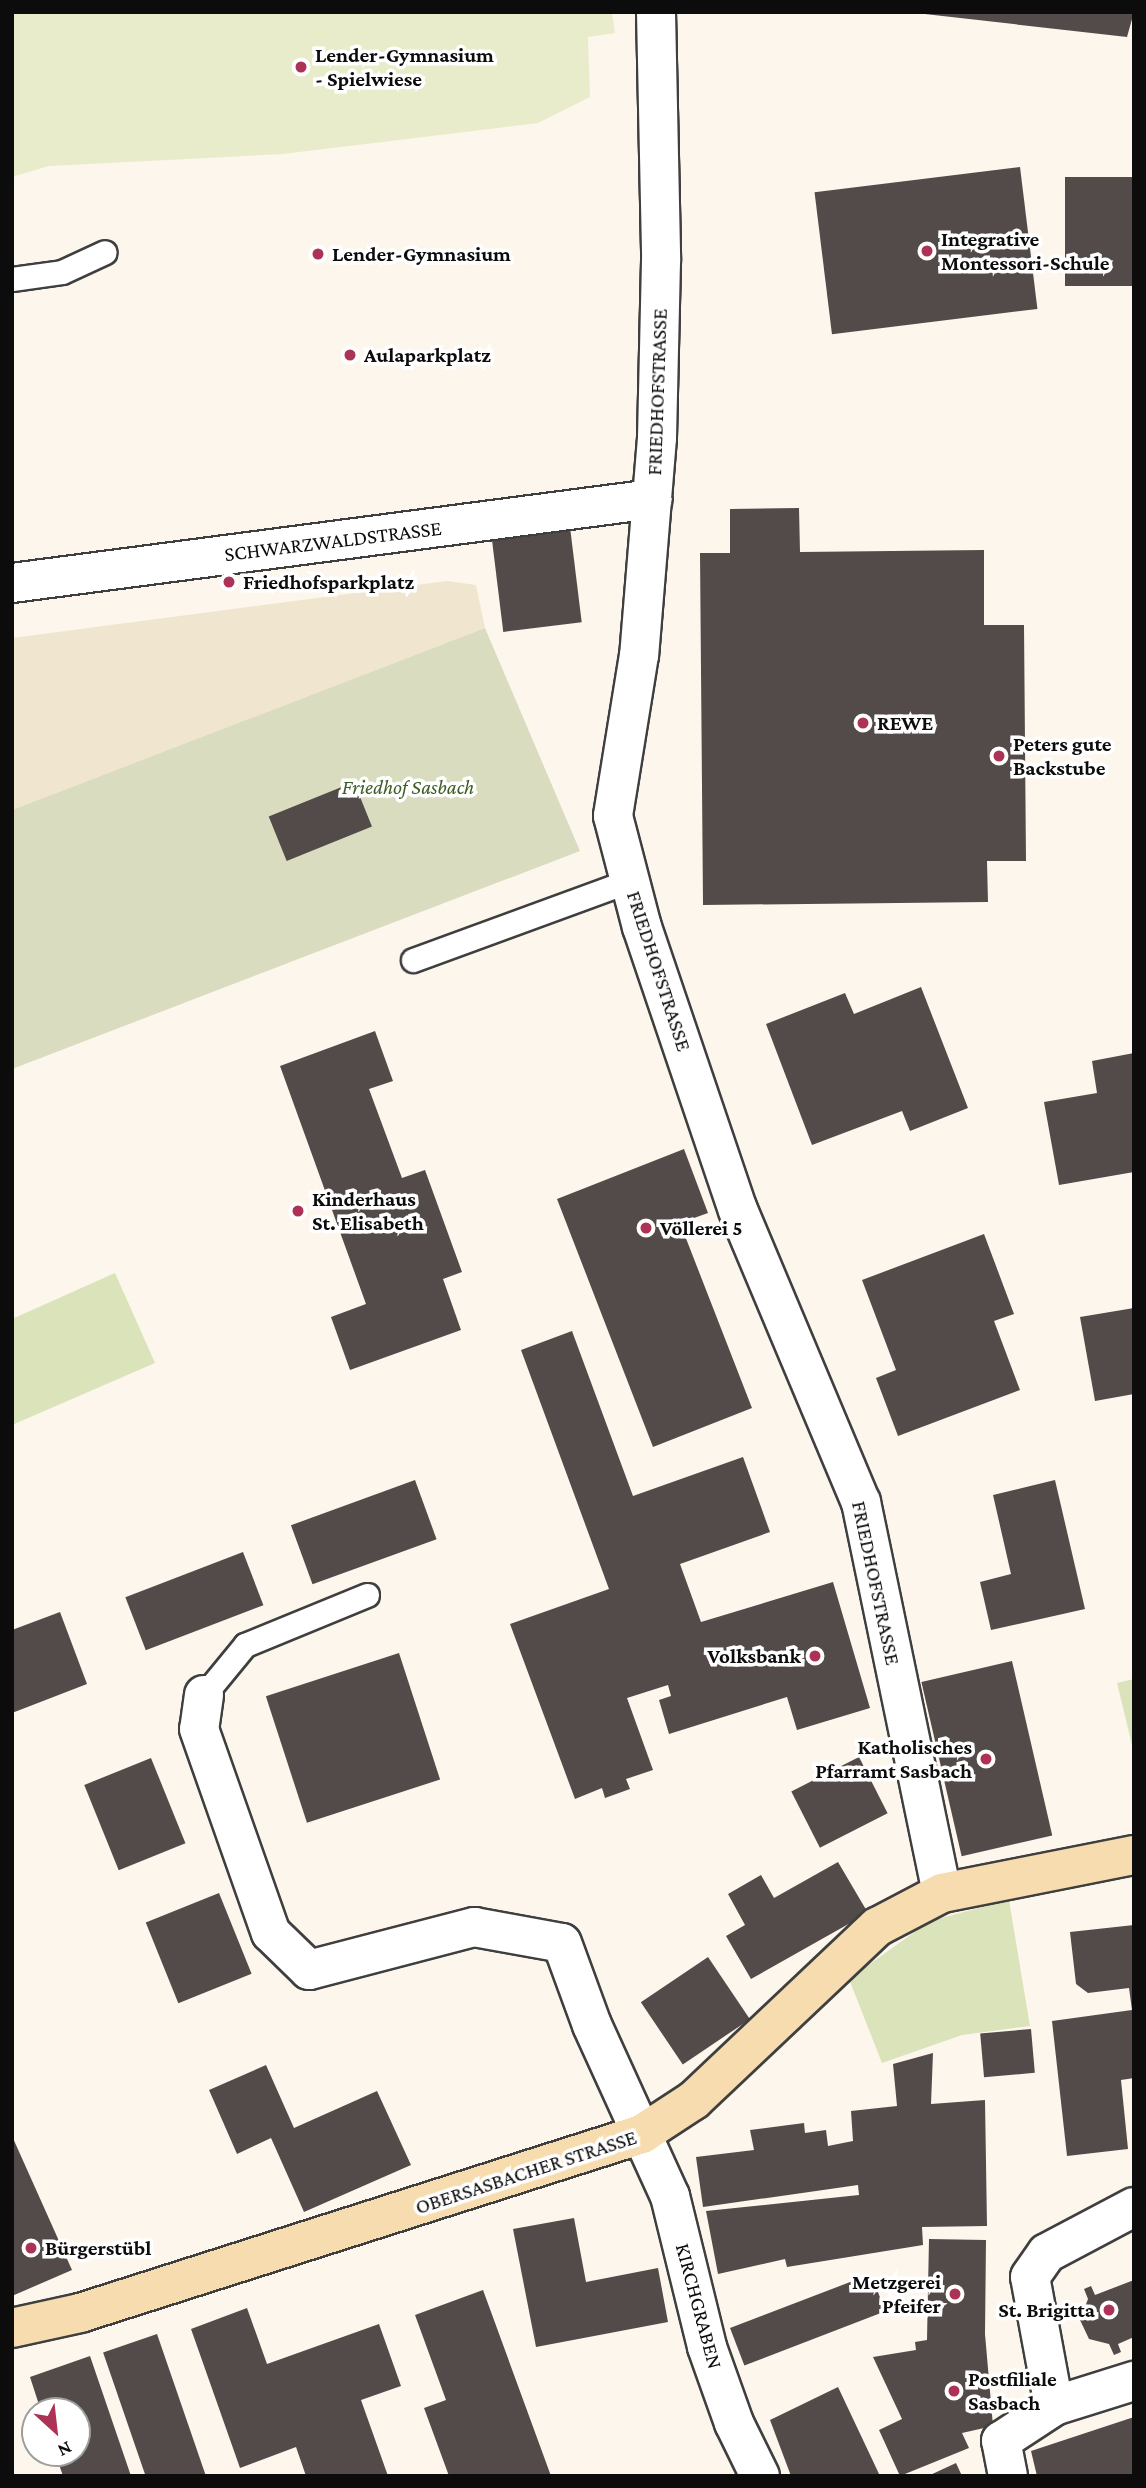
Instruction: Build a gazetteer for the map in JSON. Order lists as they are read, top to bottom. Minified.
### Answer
{"streets":{"street":["FRIEDHOFSTRASSE","SCHWARZWALDSTRASSE","OBERSASBACHER STRASSE","KIRCHGRABEN"]},"crossings":[["FRIEDHOFSTRASSE","SCHWARZWALDSTRASSE"],["FRIEDHOFSTRASSE","OBERSASBACHER STRASSE"],["OBERSASBACHER STRASSE","KIRCHGRABEN"]],"parks":["Friedhof Sasbach"],"places":["Lender-Gymnasium - Spielwiese","Integrative Montessori-Schule","Lender-Gymnasium","Aulaparkplatz","Friedhofsparkplatz","REWE","Peters gute Backstube","Kinderhaus St. Elisabeth","Völlerei 5","Volksbank","Katholisches Pfarramt Sasbach","Bürgerstübl","Metzgerei Pfeifer","St. Brigitta","Postfiliale Sasbach"],"north":"bottom right"}
